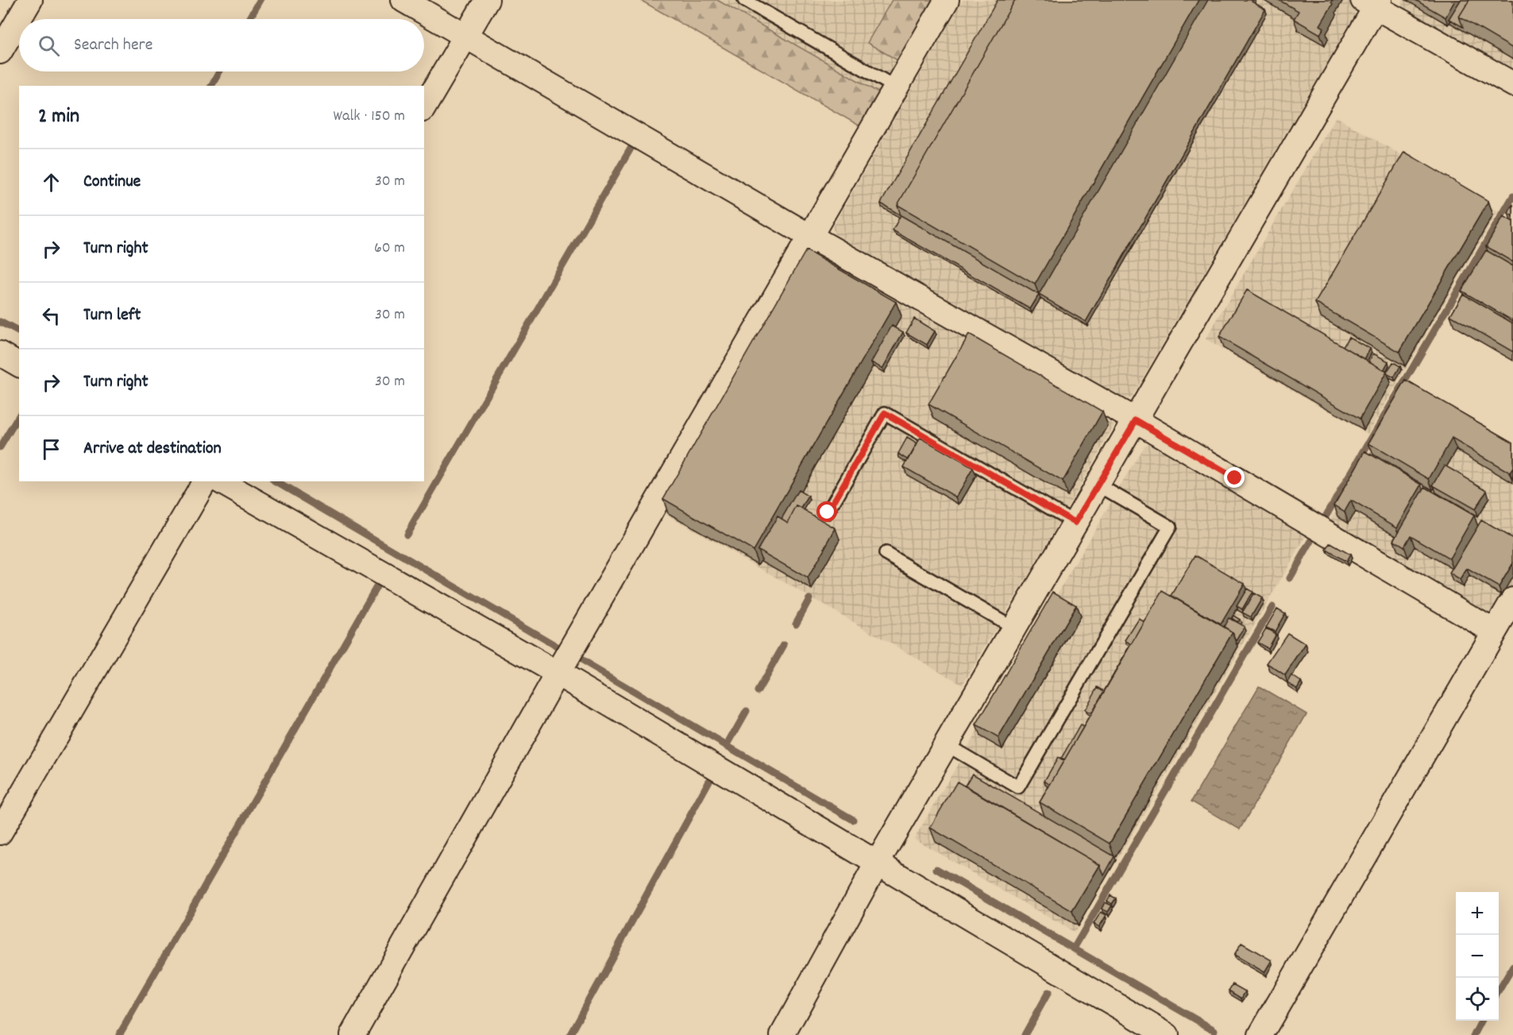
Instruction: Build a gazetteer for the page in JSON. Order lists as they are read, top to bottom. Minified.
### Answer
{"page":{"search":"Search here","heading":["2 min","Walk · 150 m"],"list":[["Continue","30 m"],["Turn right","60 m"],["Turn left","30 m"],["Turn right","30 m"],"Arrive at destination"],"map_buttons":["+","−"]}}
